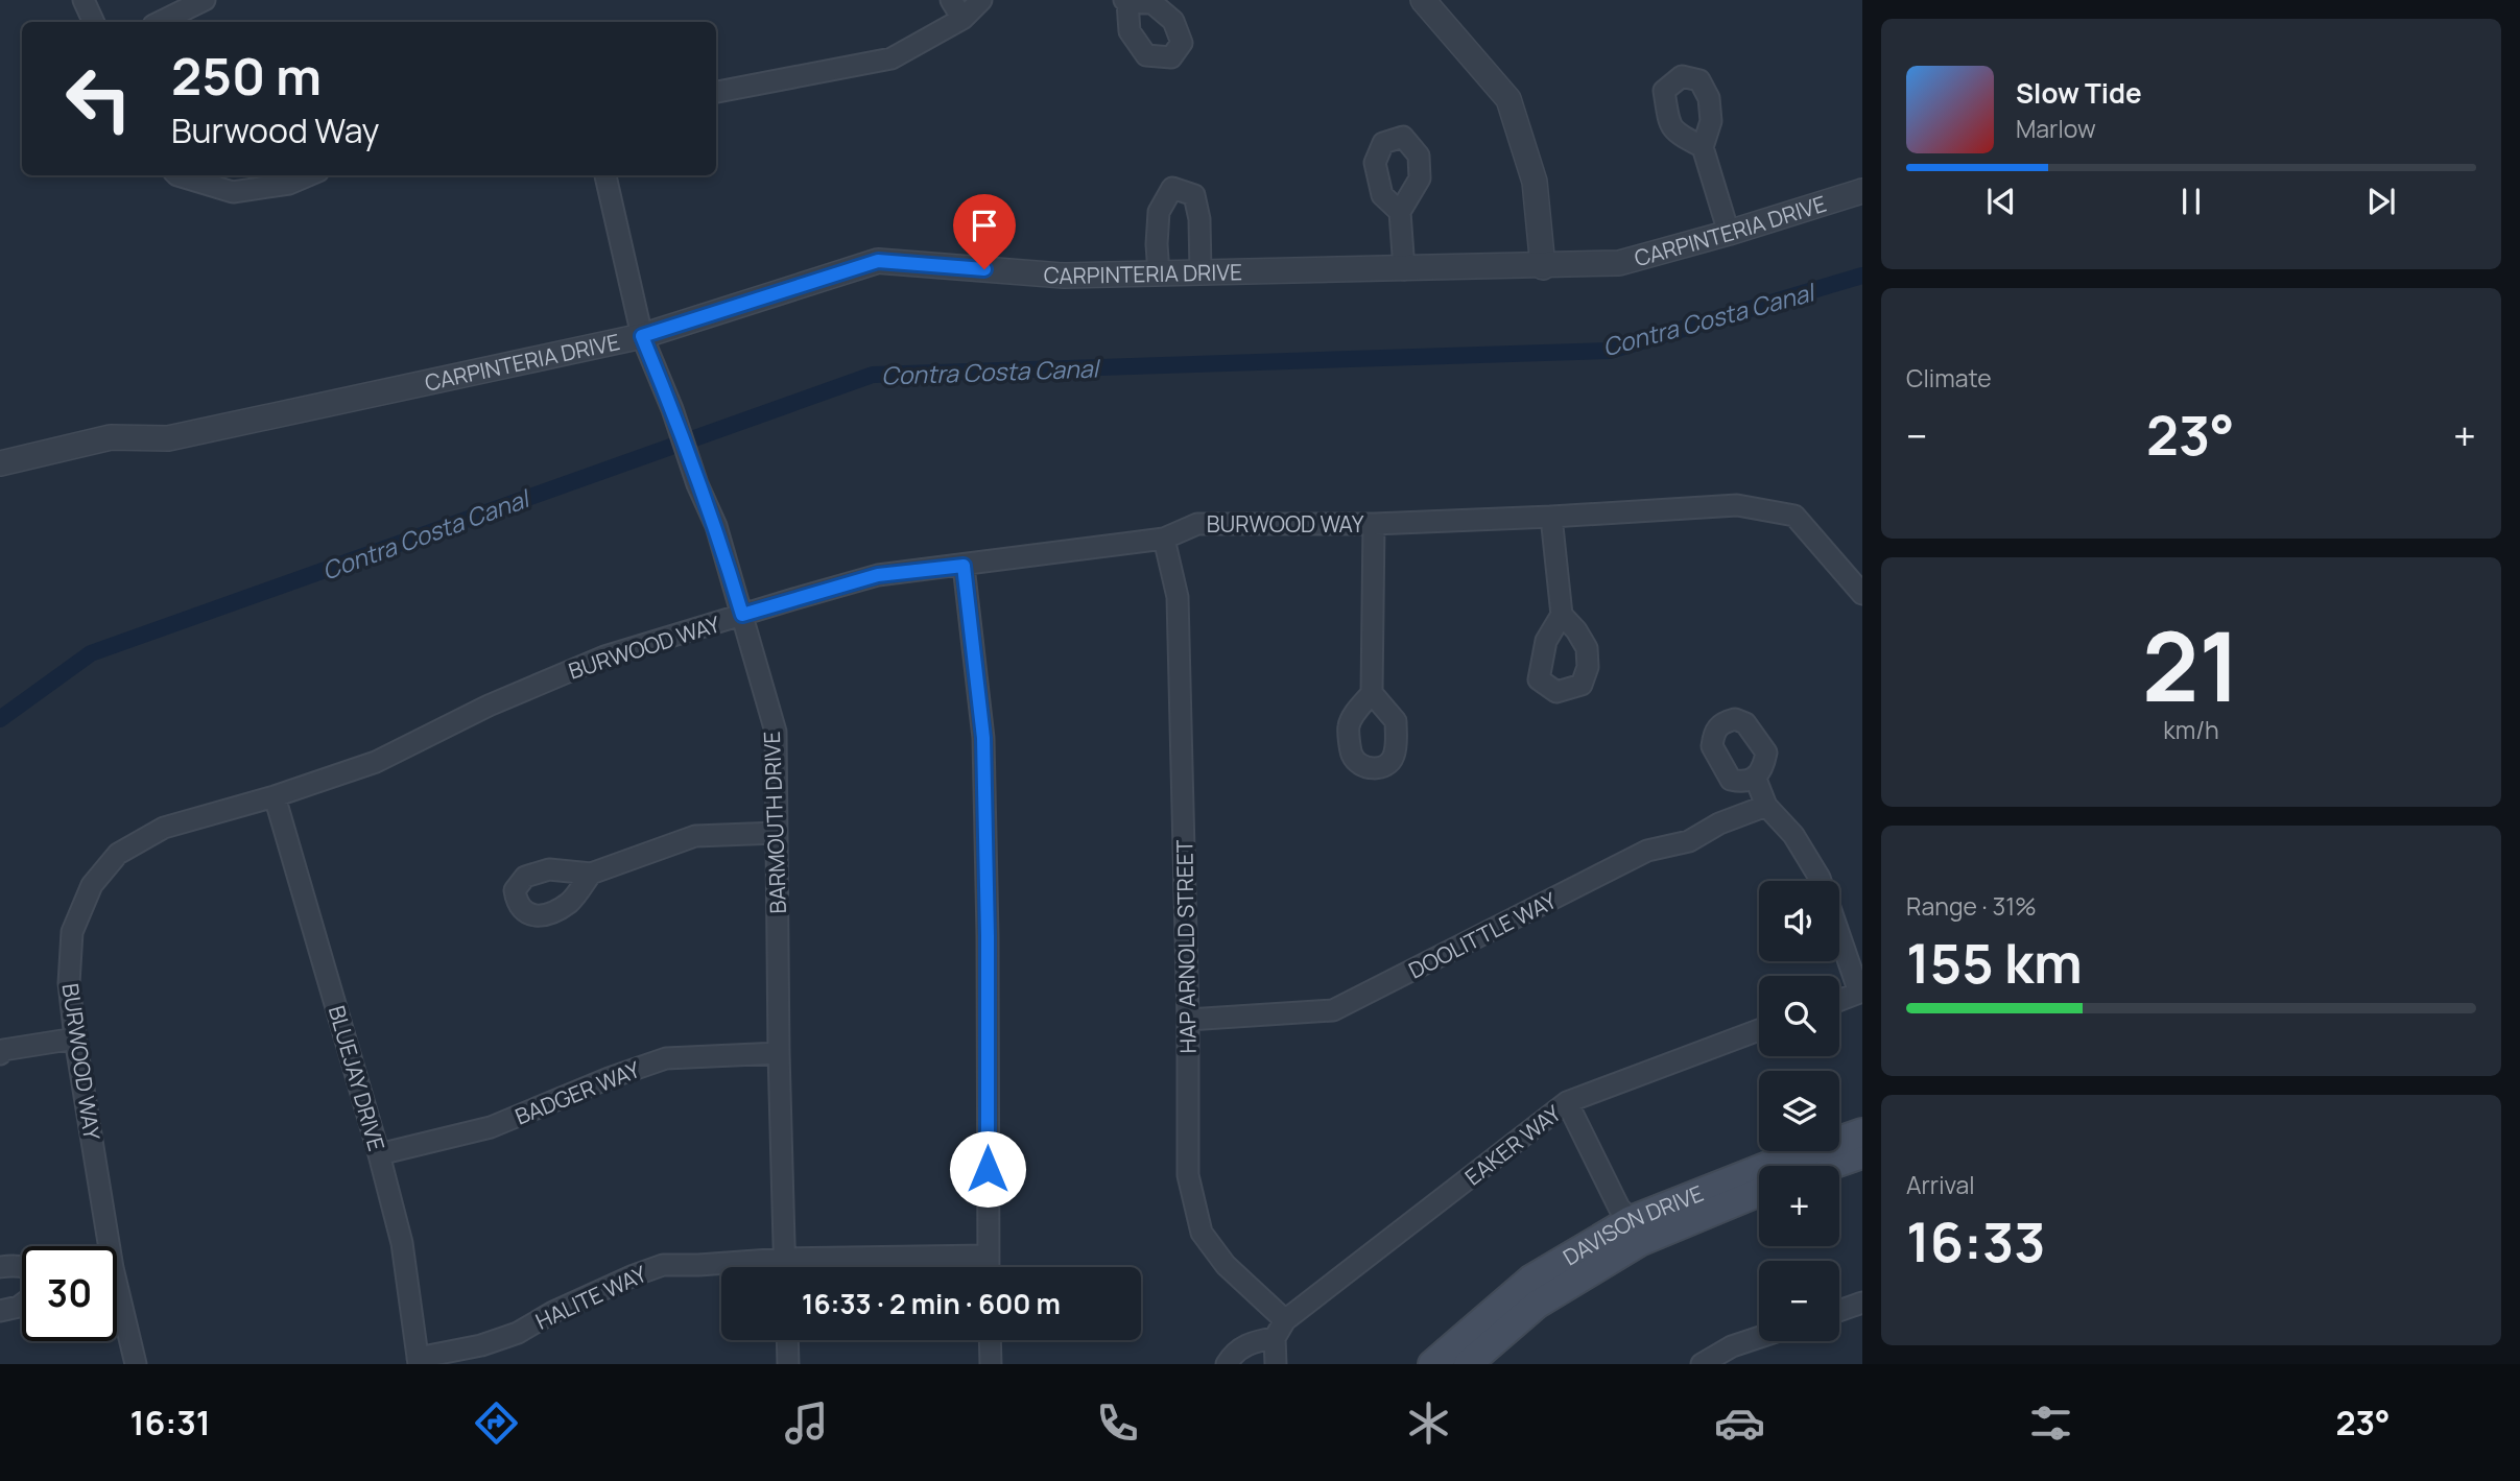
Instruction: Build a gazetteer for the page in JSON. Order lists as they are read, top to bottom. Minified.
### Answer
{"streets":{"main road":["DAVISON DRIVE"],"street":["CARPINTERIA DRIVE","BURWOOD WAY","BARMOUTH DRIVE","DOOLITTLE WAY","HAP ARNOLD STREET","BLUEJAY DRIVE","BADGER WAY","EAKER WAY","HALITE WAY"]},"crossings":[["CARPINTERIA DRIVE","BARMOUTH DRIVE"],["BURWOOD WAY","BARMOUTH DRIVE"],["BURWOOD WAY","HAP ARNOLD STREET"],["BURWOOD WAY","BLUEJAY DRIVE"],["BARMOUTH DRIVE","BADGER WAY"],["BARMOUTH DRIVE","HALITE WAY"],["DOOLITTLE WAY","HAP ARNOLD STREET"],["HAP ARNOLD STREET","EAKER WAY"],["BLUEJAY DRIVE","BADGER WAY"],["BLUEJAY DRIVE","HALITE WAY"]],"water":["Contra Costa Canal"],"page":{"turn":["250 m","Burwood Way"],"song":["Slow Tide","Marlow"],"tile":["Climate",["21","km/h"],["Range · 31%","155 km"],["Arrival","16:33"]],"heat":["−","23°","+"],"map_buttons":["+","−"],"limit":"30","trip":"16:33 · 2 min · 600 m","tabs":["16:31","23°"]}}
